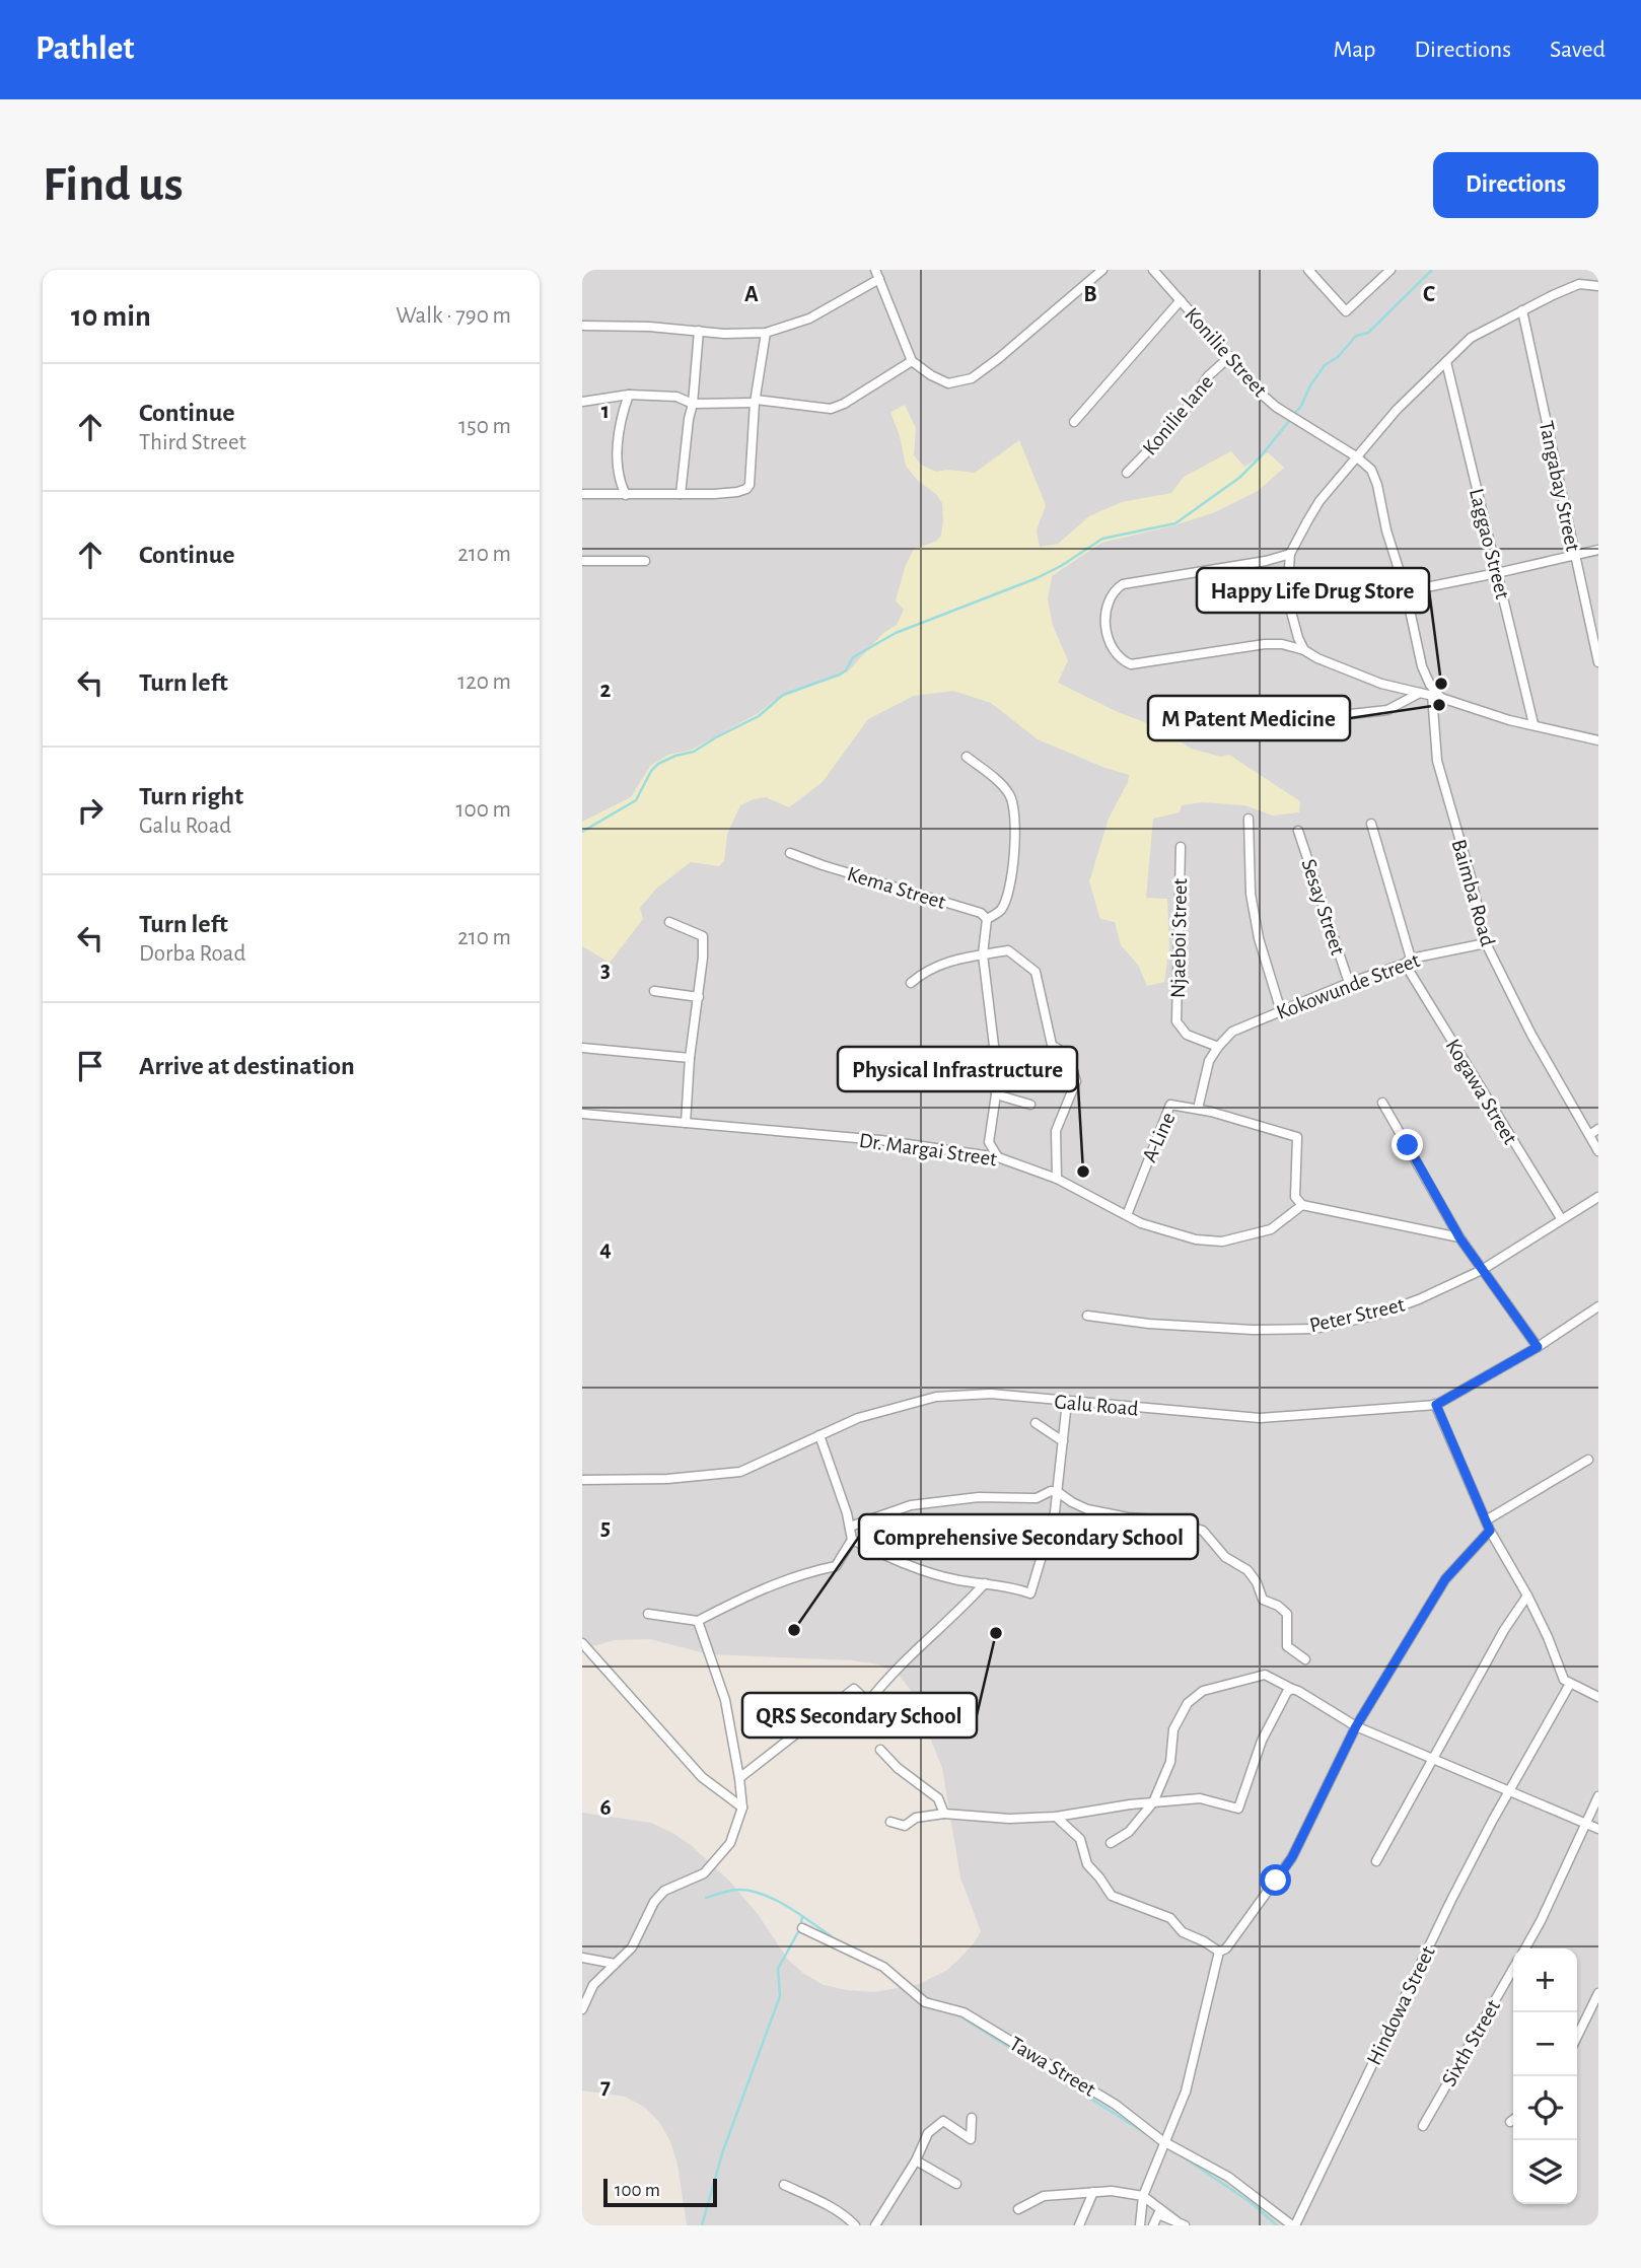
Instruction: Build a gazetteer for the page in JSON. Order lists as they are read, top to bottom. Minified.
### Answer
{"streets":{"street":["Konilie Street","Konilie lane","Tangabay Street","Laggao Street","Kema Street","Baimba Road","Sesay Street","Njaeboi Street","Kokowunde Street","Kogawa Street","A-Line","Dr. Margai Street","Peter Street","Galu Road","Hindowa Street","Sixth Street","Tawa Street"]},"crossings":[["Konilie Street","Konilie lane"],["Baimba Road","Kokowunde Street"],["Sesay Street","Kokowunde Street"],["Njaeboi Street","Kokowunde Street"],["Njaeboi Street","A-Line"],["Kokowunde Street","Kogawa Street"],["Kokowunde Street","A-Line"],["Kogawa Street","Peter Street"],["A-Line","Dr. Margai Street"],["Hindowa Street","Tawa Street"]],"places":["Happy Life Drug Store","M Patent Medicine","Physical Infrastructure","Comprehensive Secondary School","QRS Secondary School"],"scale_bar":"100 m","page":{"header":"Pathlet","nav":["Map","Directions","Saved"],"buttons":"Directions","title":"Find us","heading":["10 min","Walk · 790 m"],"list":[["Continue","Third Street","150 m"],["Continue","210 m"],["Turn left","120 m"],["Turn right","Galu Road","100 m"],["Turn left","Dorba Road","210 m"],"Arrive at destination"],"map_buttons":["+","−"],"scale":"100 m"},"grid":{"columns":["A","B","C"],"rows":["1","2","3","4","5","6","7"]}}
